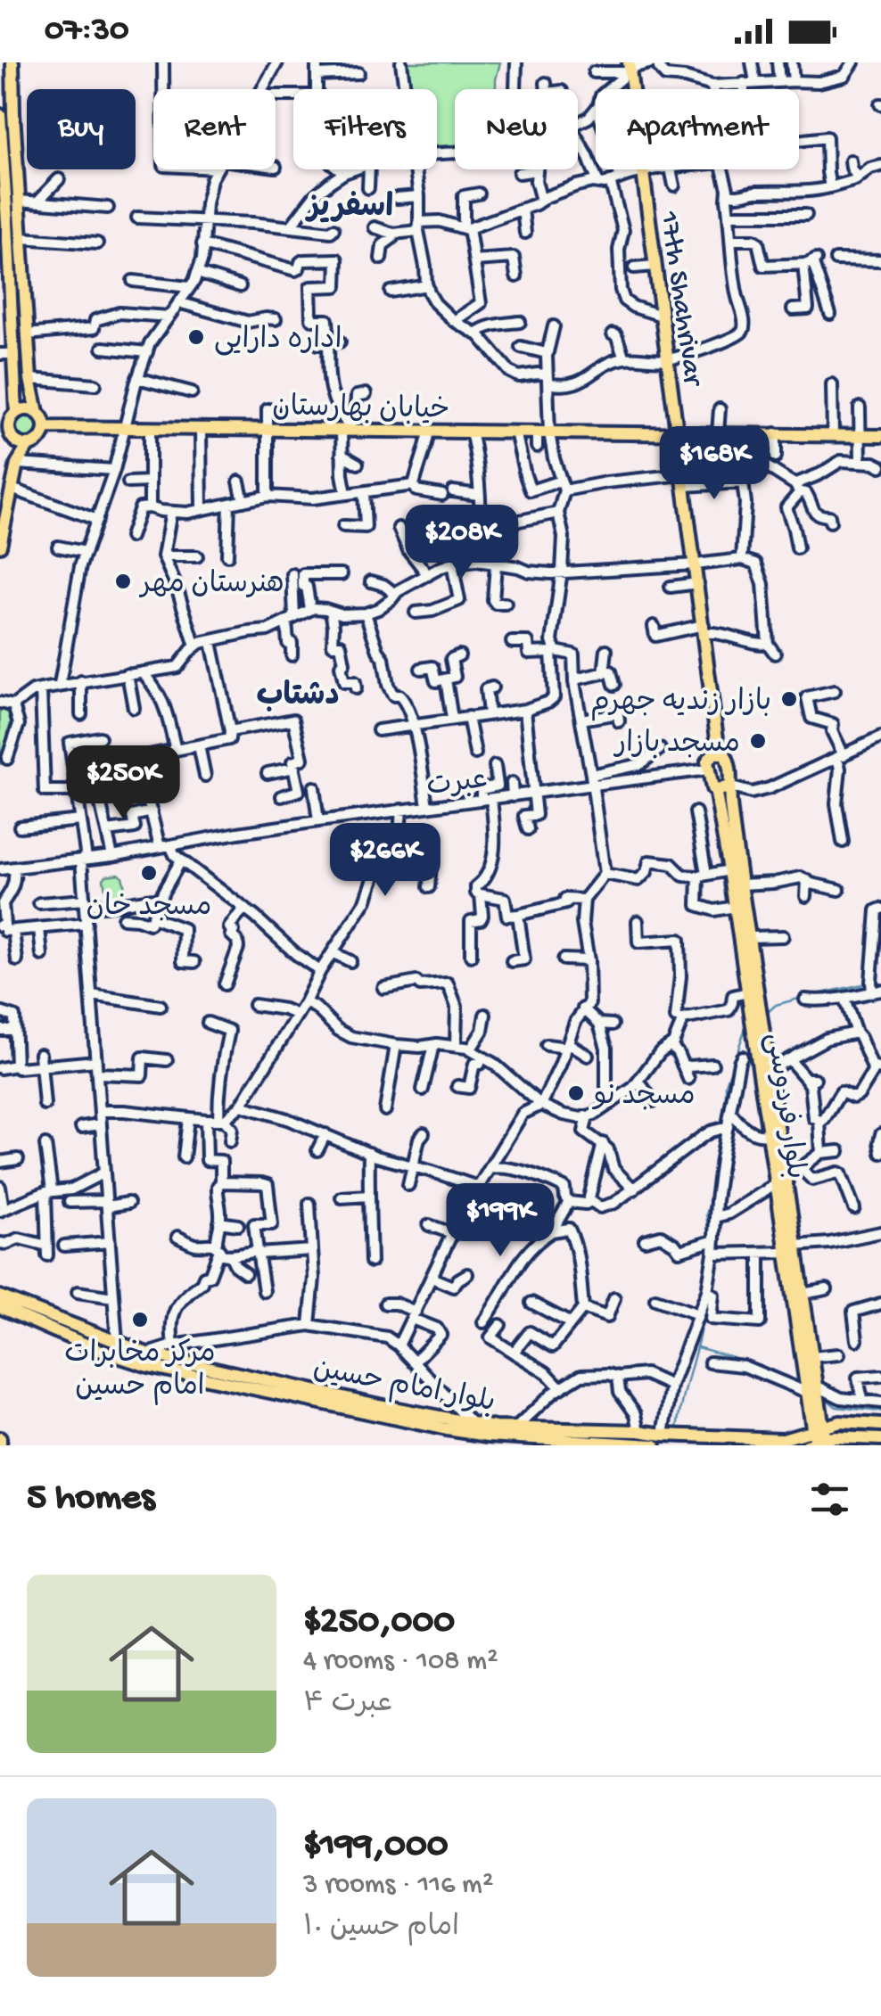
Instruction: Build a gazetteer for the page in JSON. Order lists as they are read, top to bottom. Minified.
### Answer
{"streets":{"main road":["17th Shahrivar","خیابان بهارستان","بلوار فردوسی","بلوار امام حسین"],"street":["عبرت"]},"crossings":[["17th Shahrivar","خیابان بهارستان"],["17th Shahrivar","بلوار فردوسی"],["عبرت","بلوار فردوسی"],["بلوار فردوسی","بلوار امام حسین"]],"districts":["اسفریز","دشتاب"],"places":["اداره دارایی","هنرستان مهر","بازار زندیه جهرم","مسجد بازار","مسجد خان","مسجد نو","مرکز مخابرات امام حسین"],"page":{"status":"07:30","chip":["Buy","Rent","Filters","New","Apartment"],"price":["$168K","$208K","$250K","$266K","$199K"],"heading":"5 homes","list":[{"name":"$250,000","note":"4 rooms · 108 m² · عبرت ۴"},{"name":"$199,000","note":"3 rooms · 116 m² · امام حسین ۱۰"}]}}
